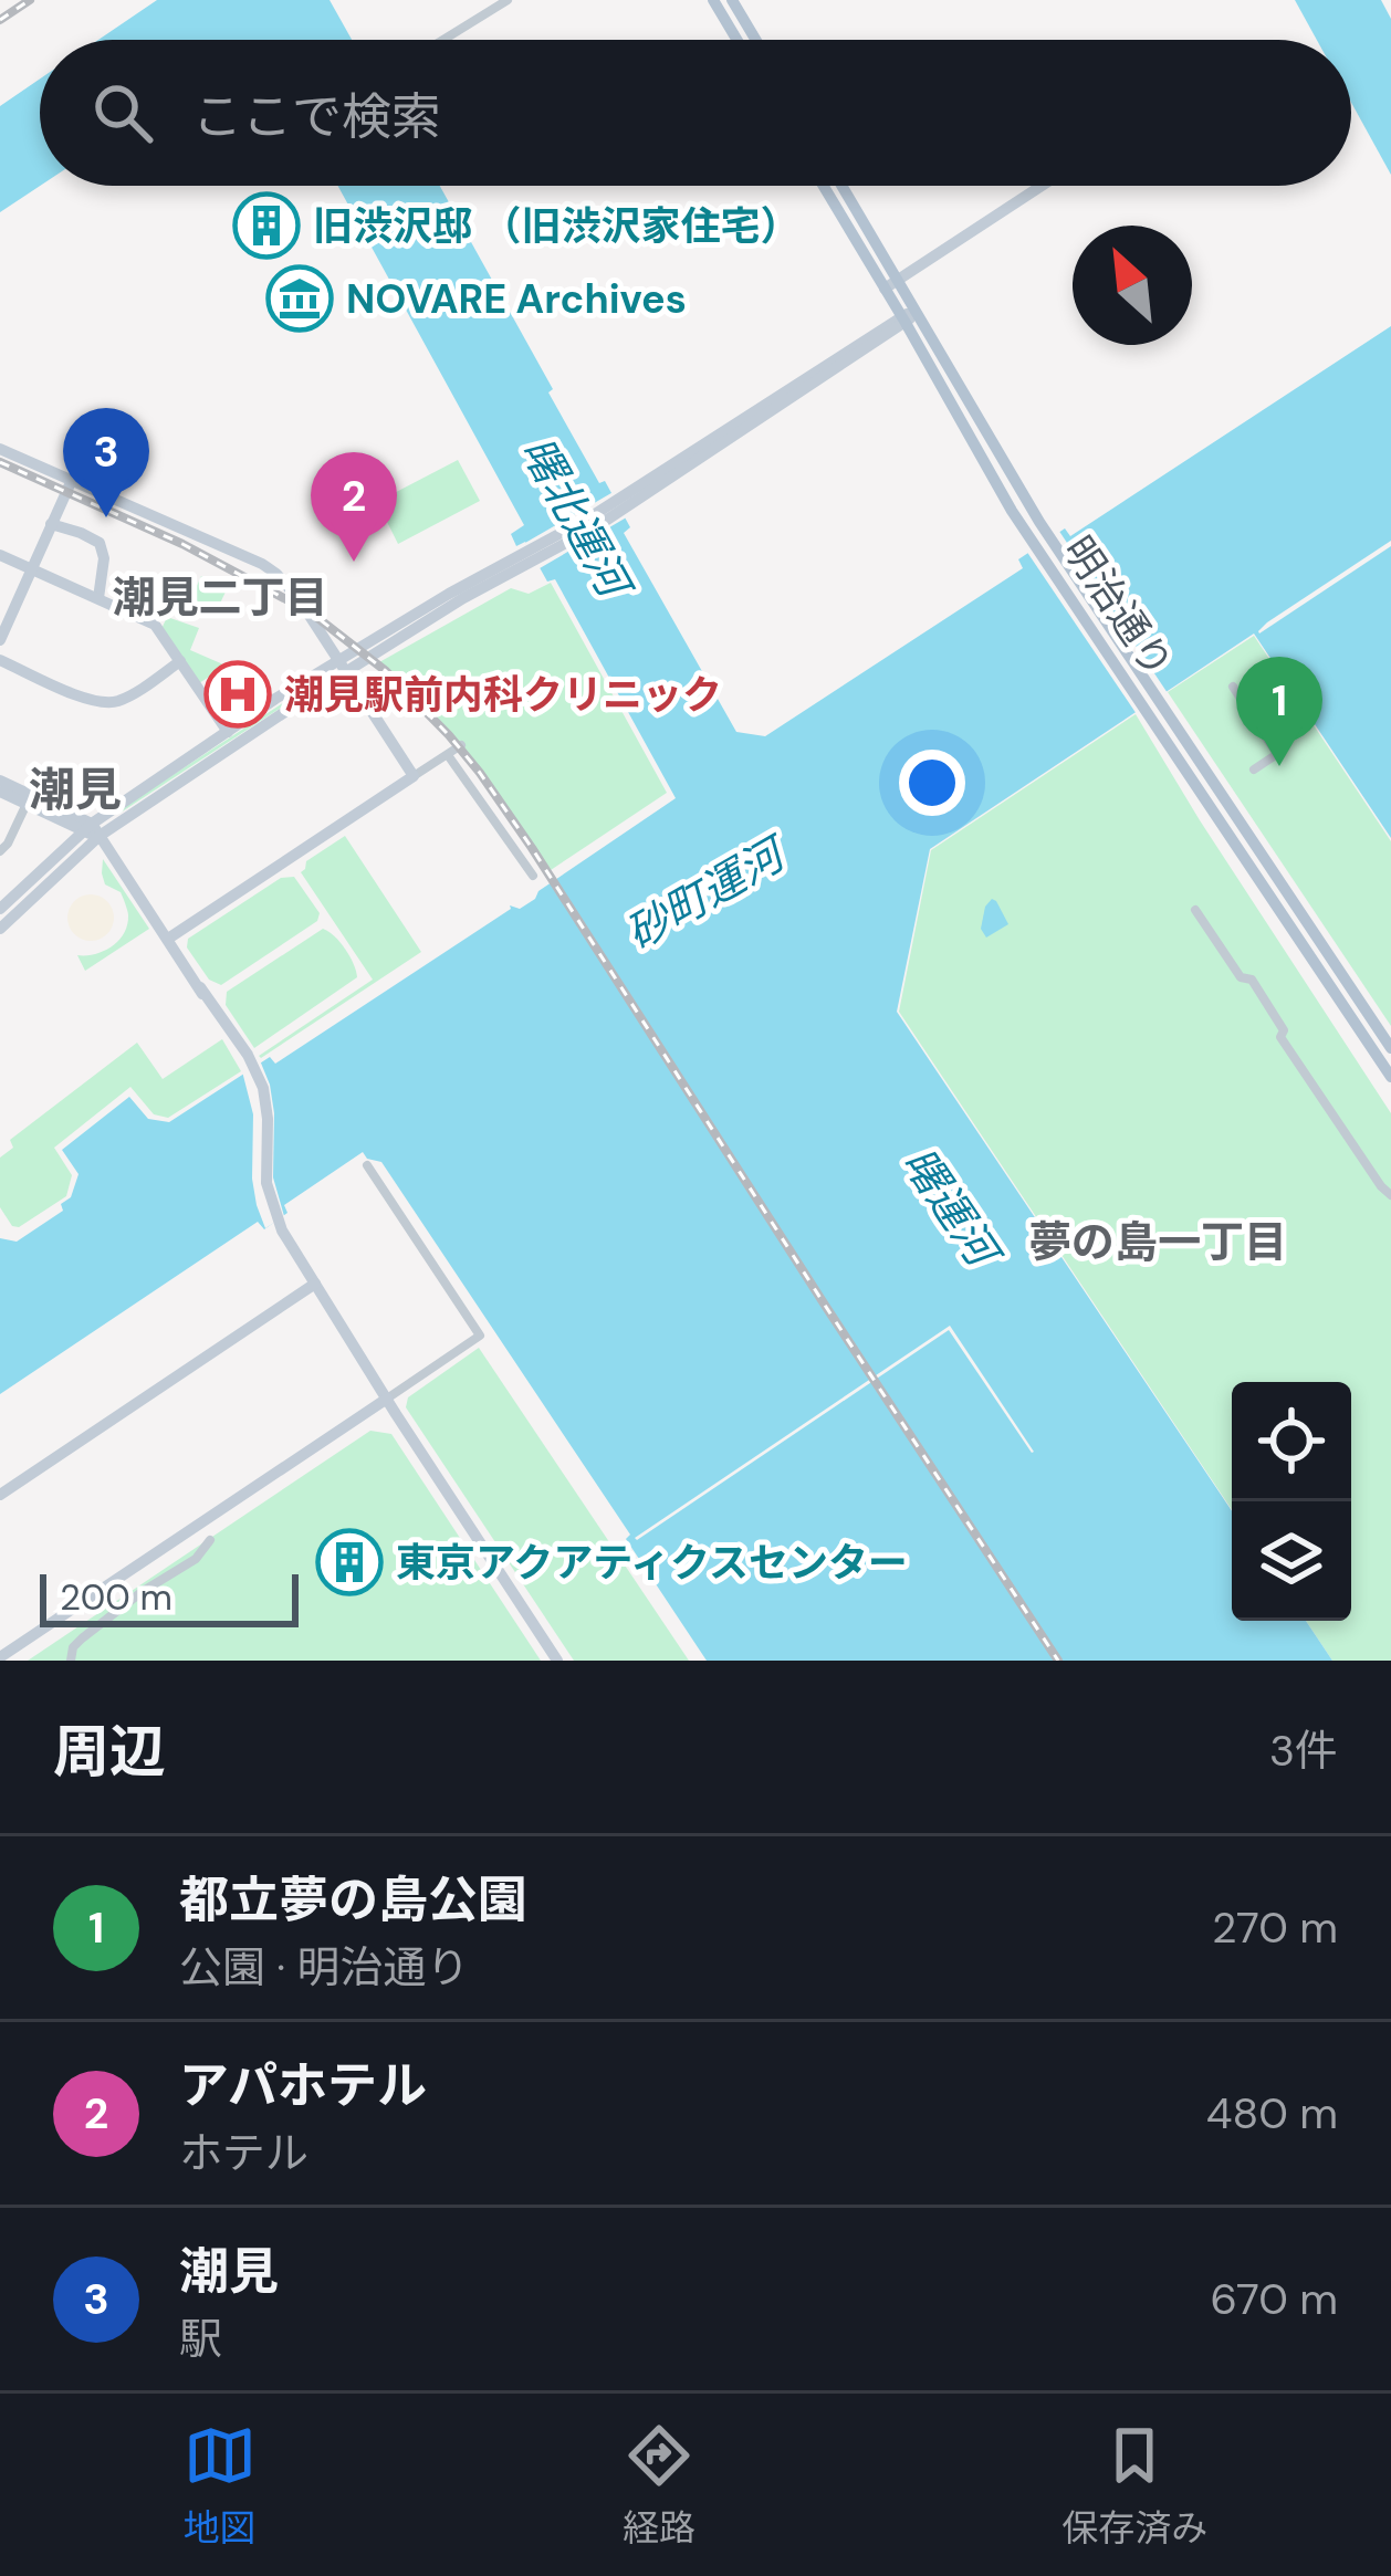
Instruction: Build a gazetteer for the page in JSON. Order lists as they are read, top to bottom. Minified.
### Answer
{"streets":{"main road":["明治通り"]},"districts":["潮見二丁目","潮見","夢の島一丁目"],"water":["曙北運河","砂町運河","曙運河"],"places":{"building":["旧渋沢邸 （旧渋沢家住宅）","東京アクアティクスセンター"],"museum":["NOVARE Archives"],"hospital":["潮見駅前内科クリニック"]},"scale_bar":"200 m","north":"top left","page":{"search":"ここで検索","pins":["3","2","1"],"scale":"200 m","heading":["周辺","3件"],"list":[{"mark":"1","name":"都立夢の島公園","note":"公園 · 明治通り","value":"270 m"},{"mark":"2","name":"アパホテル","note":"ホテル","value":"480 m"},{"mark":"3","name":"潮見","note":"駅","value":"670 m"}],"nav":["地図","経路","保存済み"]}}
